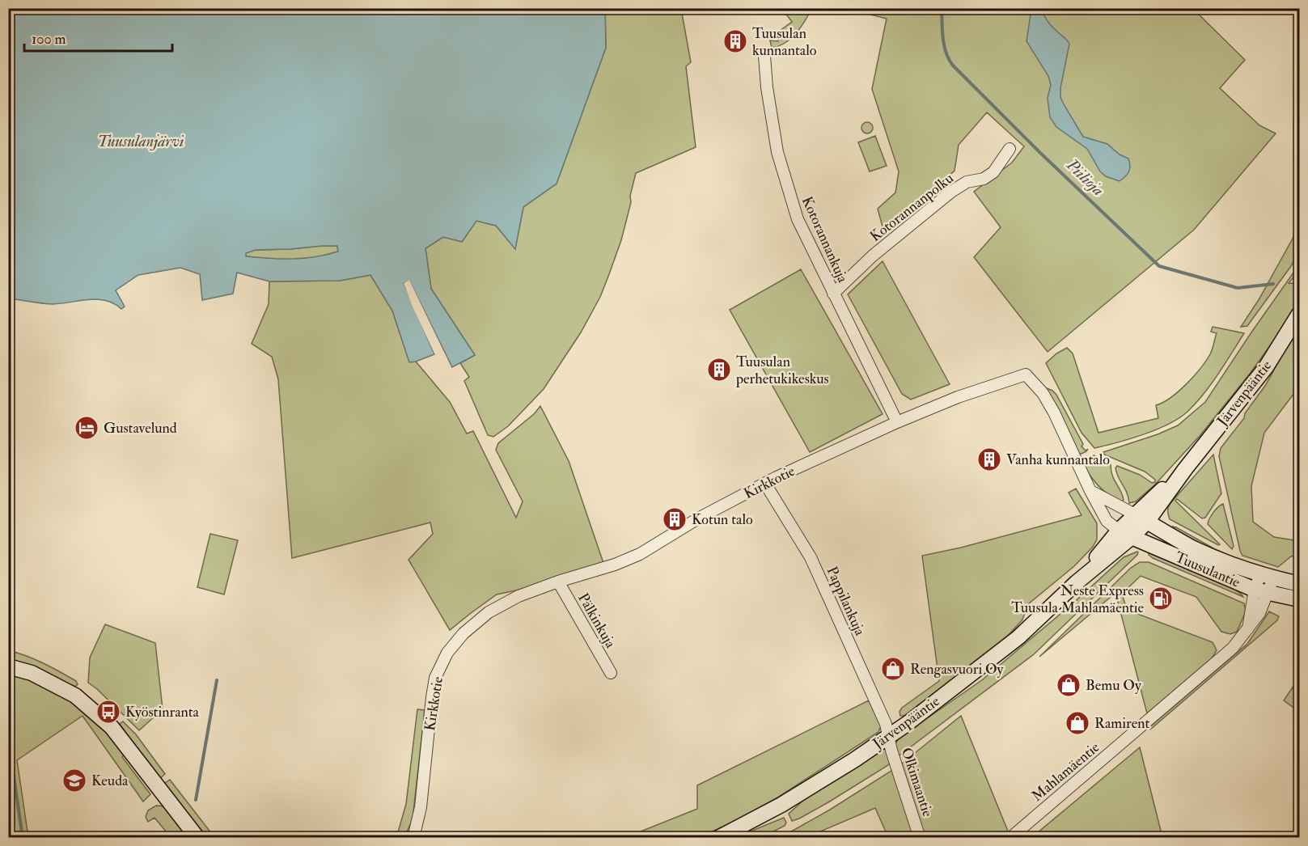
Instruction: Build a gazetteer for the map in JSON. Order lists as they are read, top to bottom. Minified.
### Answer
{"streets":{"main road":["Järvenpääntie","Tuusulantie"],"street":["Kotorannanpolku","Kotorannankuja","Kirkkotie","Pappilankuja","Pälkinkuja","Mahlamäentie","Olkimaantie"]},"crossings":[["Kotorannanpolku","Kotorannankuja"],["Kotorannankuja","Kirkkotie"],["Järvenpääntie","Kirkkotie"],["Järvenpääntie","Tuusulantie"],["Järvenpääntie","Pappilankuja"],["Järvenpääntie","Olkimaantie"],["Kirkkotie","Tuusulantie"],["Kirkkotie","Pappilankuja"],["Kirkkotie","Pälkinkuja"],["Tuusulantie","Mahlamäentie"],["Pappilankuja","Olkimaantie"]],"water":["Tuusulanjärvi","Piilioja"],"places":{"building":["Tuusulan kunnantalo","Tuusulan perhetukikeskus","Vanha kunnantalo","Kotun talo"],"hotel":["Gustavelund"],"fuel station":["Neste Express Tuusula Mahlamäentie"],"shop":["Rengasvuori Oy","Bemu Oy","Ramirent"],"bus stop":["Kyöstinranta"],"school or university":["Keuda"]},"scale_bar":"100 m"}
